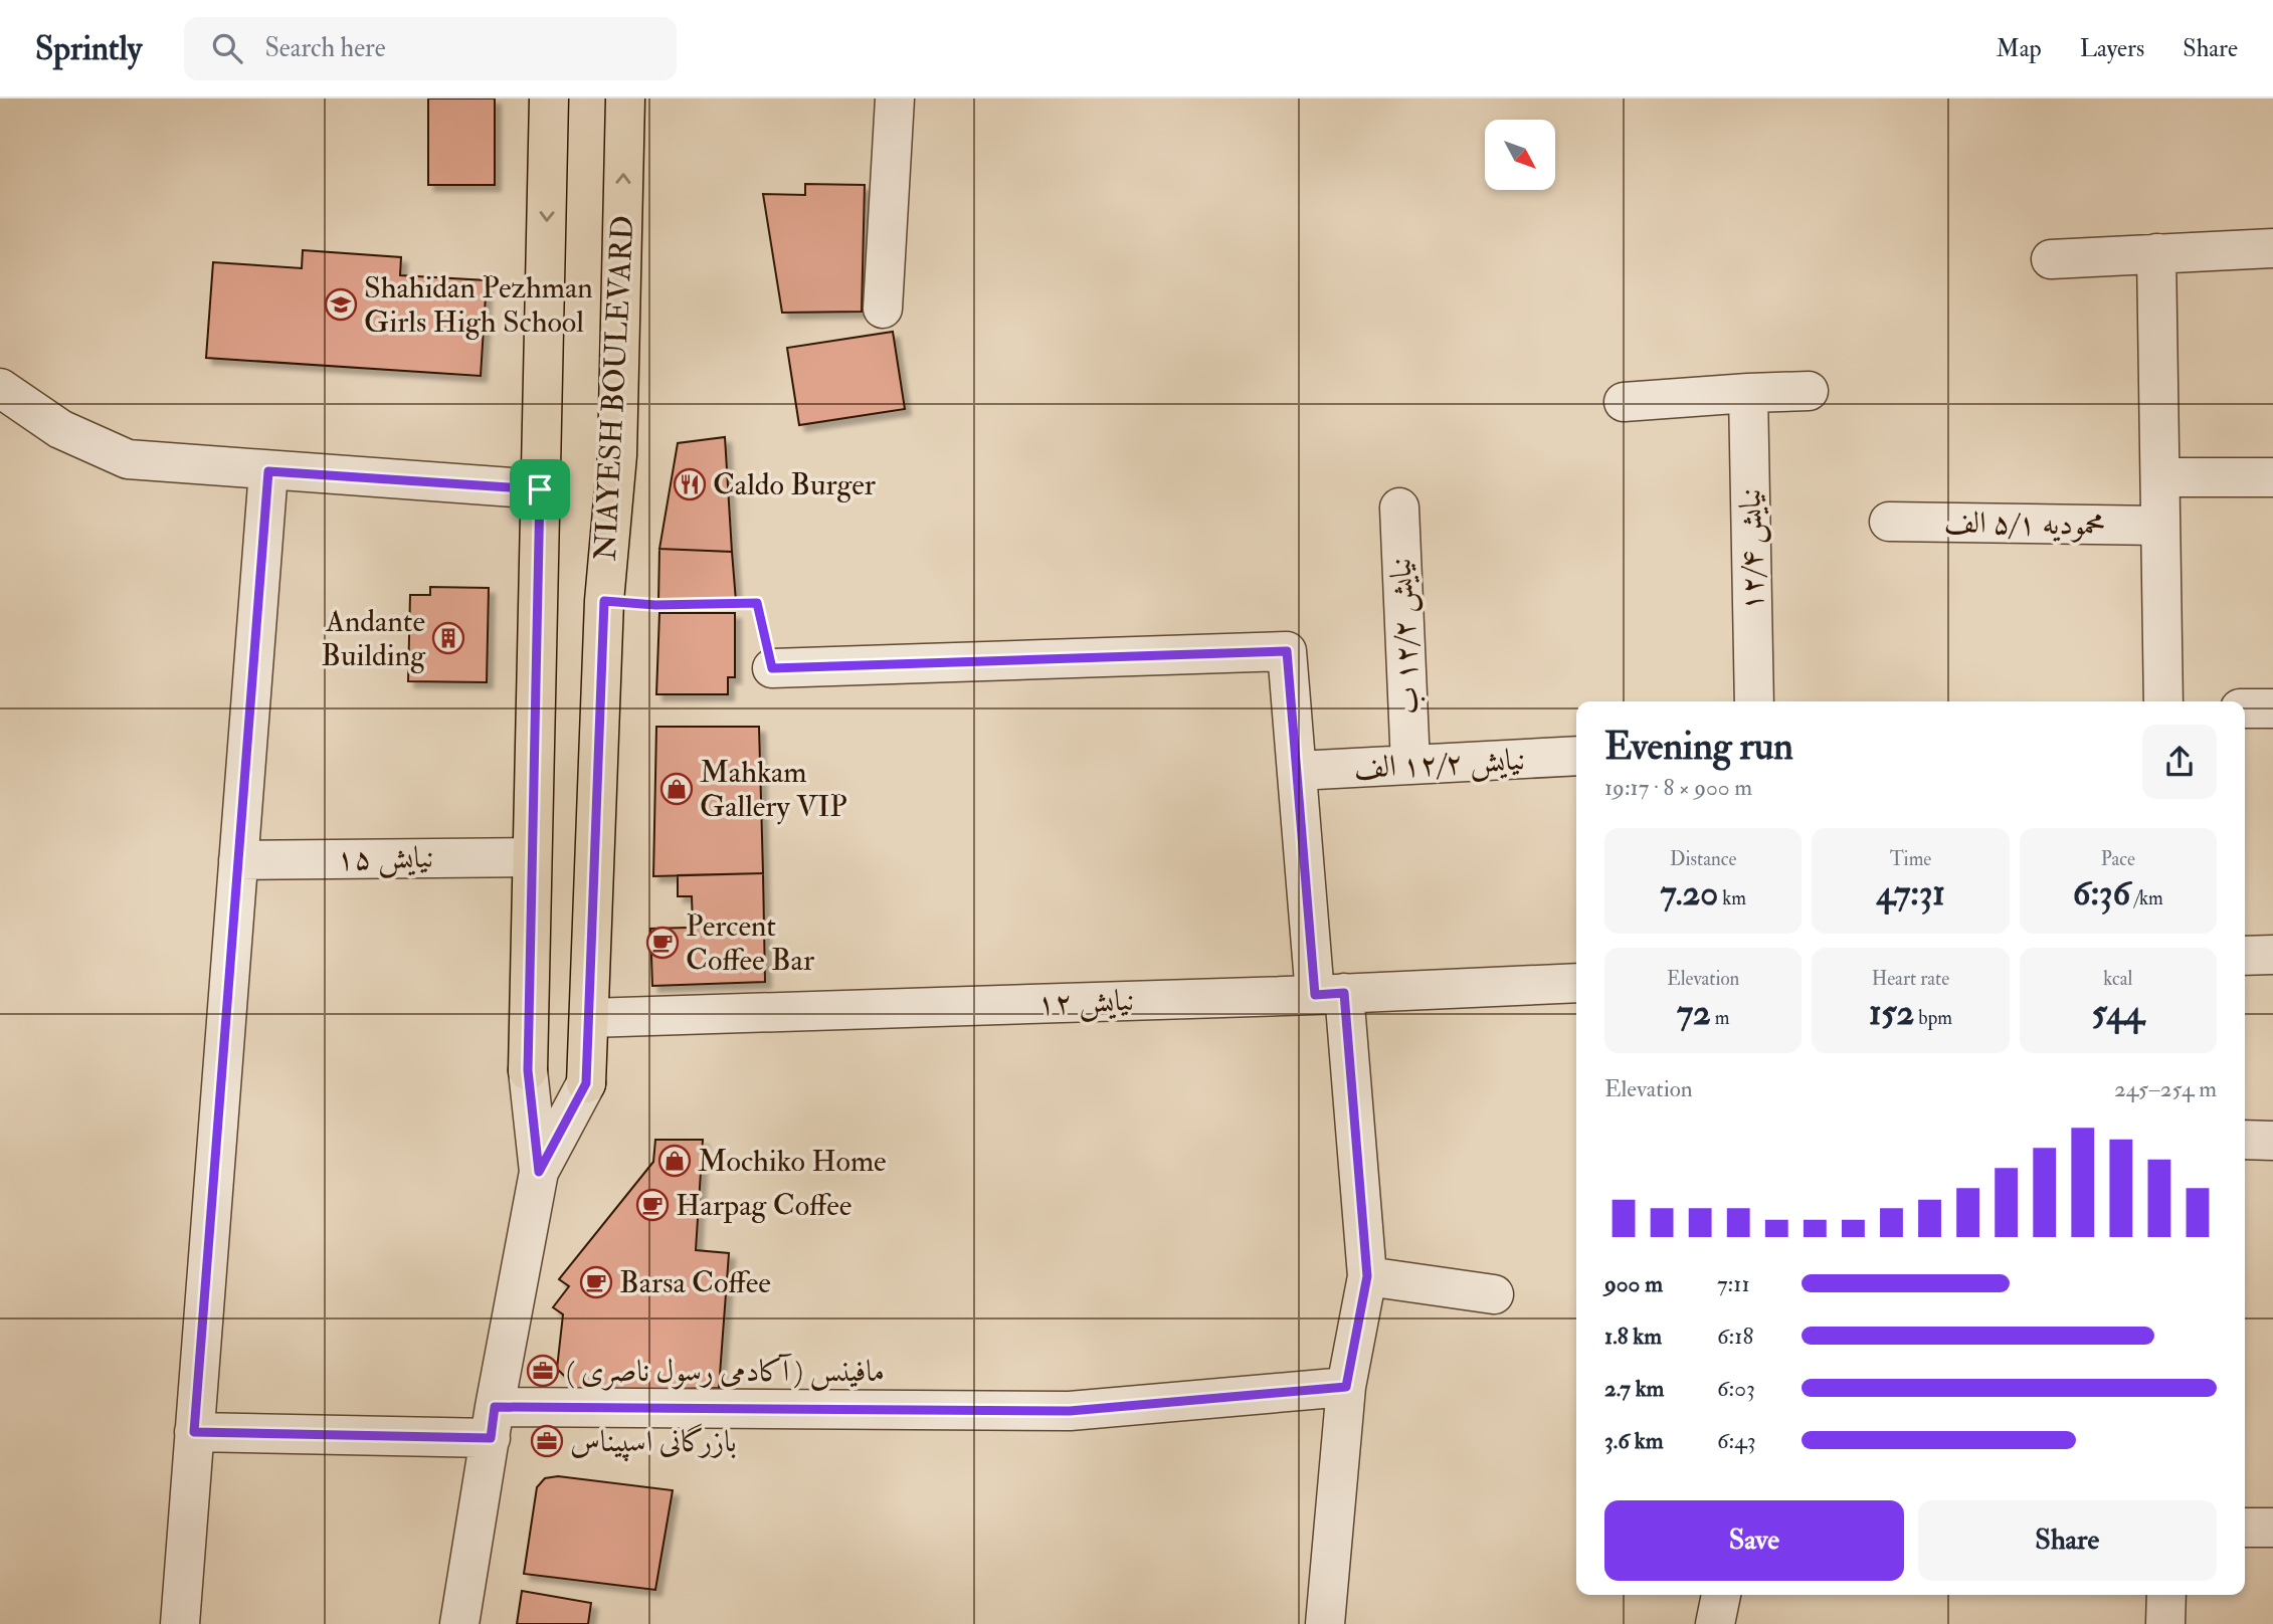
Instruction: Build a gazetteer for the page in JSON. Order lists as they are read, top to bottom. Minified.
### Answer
{"streets":{"main road":["NIAYESH BOULEVARD"],"street":["محمودیه ۵/۱ الف","۱۲/۴ نیایش","نیایش ۱۲/۲ ب","نیایش ۱۲/۲ الف","۱۵ نیایش","نیایش ۱۲"]},"crossings":[["NIAYESH BOULEVARD","۱۵ نیایش"],["NIAYESH BOULEVARD","نیایش ۱۲"],["نیایش ۱۲/۲ ب","نیایش ۱۲/۲ الف"]],"places":{"school or university":["Shahidan Pezhman Girls High School"],"restaurant":["Caldo Burger"],"building":["Andante Building"],"shop":["Mahkam Gallery VIP","Mochiko Home"],"cafe":["Percent Coffee Bar","Harpag Coffee","Barsa Coffee"],"office":["مافینس ( آکادمی رسول ناصری )","بازرگانی اسپیناس"]},"north":"bottom right","page":{"header":"Sprintly","search":"Search here","nav":["Map","Layers","Share"],"heading":["Evening run","19:17 · 8 × 900 m"],"stats":[["Distance","7.20 km"],["Time","47:31"],["Pace","6:36 /km"],["Elevation","72 m"],["Heart rate","152 bpm"],["kcal","544"]],"chart":["Elevation","245–254 m"],"list":[{"name":"900 m","note":"7:11"},{"name":"1.8 km","note":"6:18"},{"name":"2.7 km","note":"6:03"},{"name":"3.6 km","note":"6:43"}],"buttons":["Save","Share"]}}
